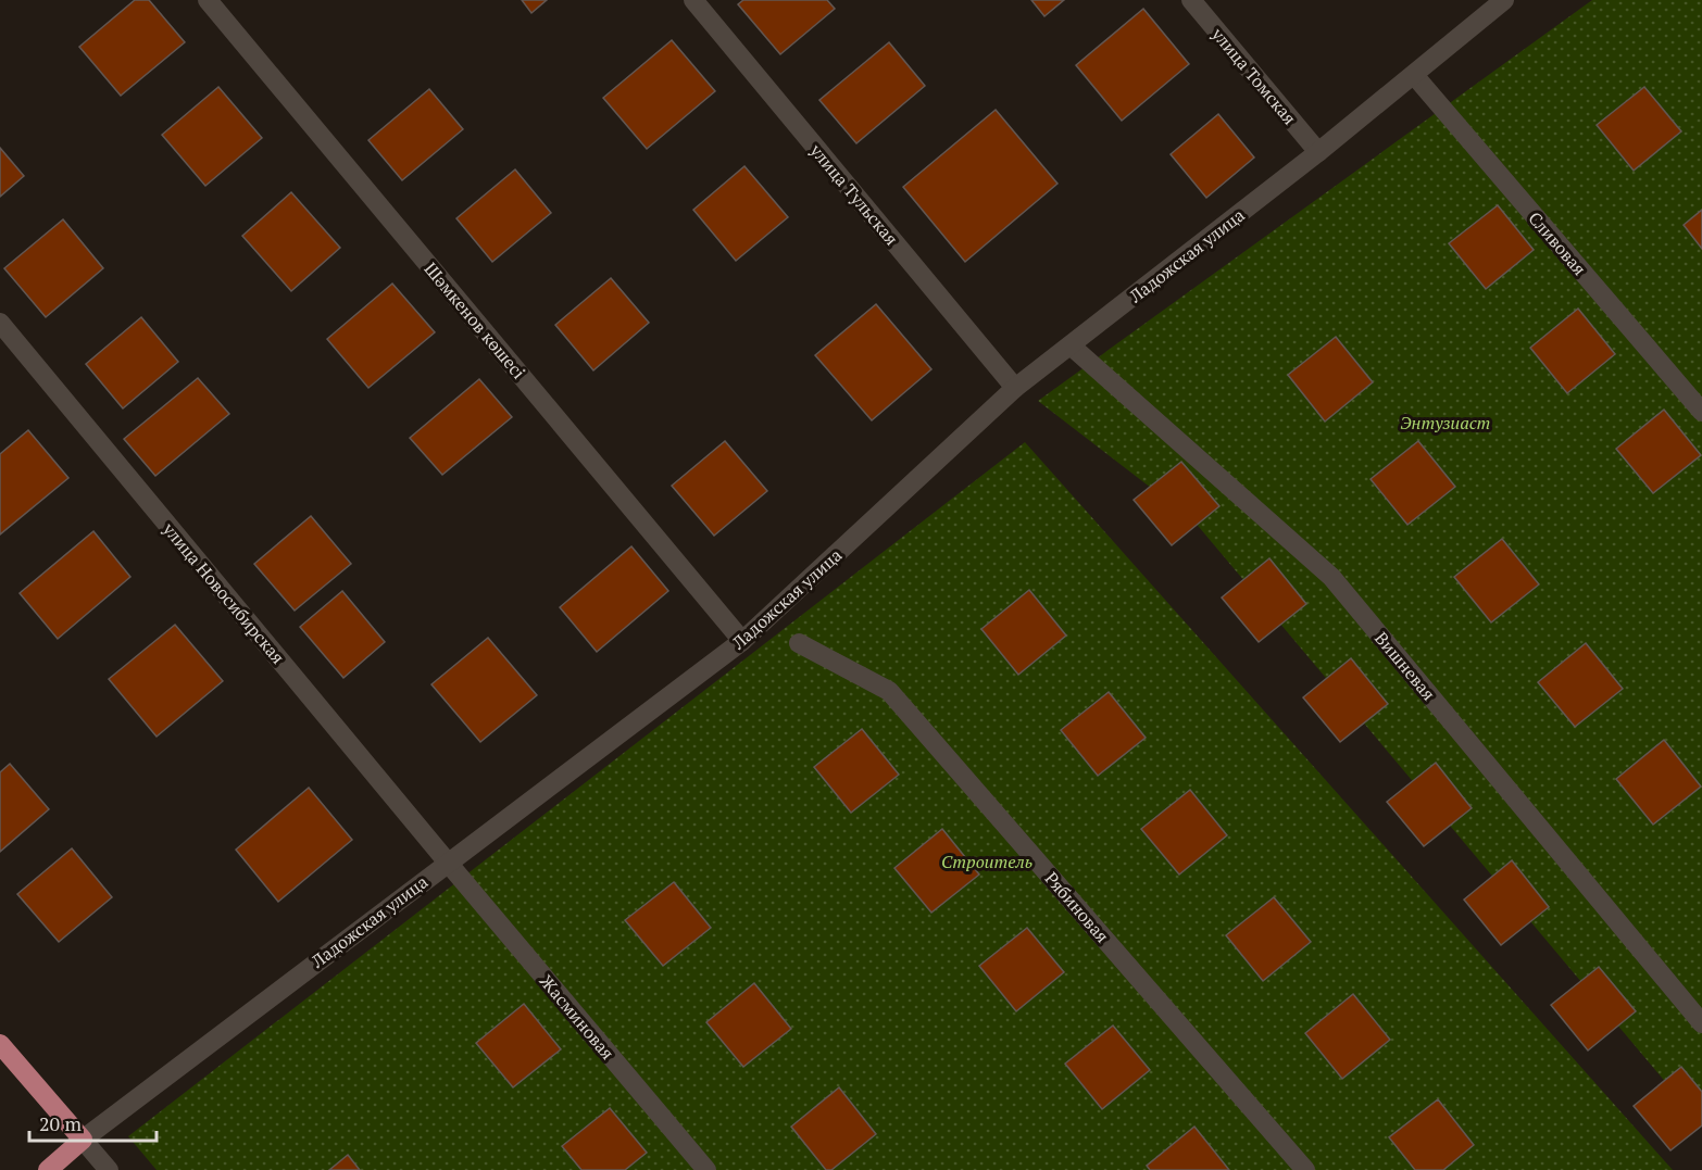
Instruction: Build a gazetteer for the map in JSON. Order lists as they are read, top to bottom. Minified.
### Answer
{"streets":{"main road":["Ладожская улица"],"street":["улица Томская","улица Тульская","Сливовая","Шәмкенов көшесі","улица Новосибирская","Вишневая","Рябиновая","Жасминовая"]},"crossings":[["улица Томская","Ладожская улица"],["улица Тульская","Ладожская улица"],["Сливовая","Ладожская улица"],["Ладожская улица","Шәмкенов көшесі"],["Ладожская улица","улица Новосибирская"],["Ладожская улица","Вишневая"],["Ладожская улица","Жасминовая"],["улица Новосибирская","Жасминовая"]],"parks":["Энтузиаст","Строитель"],"scale_bar":"20 m"}
